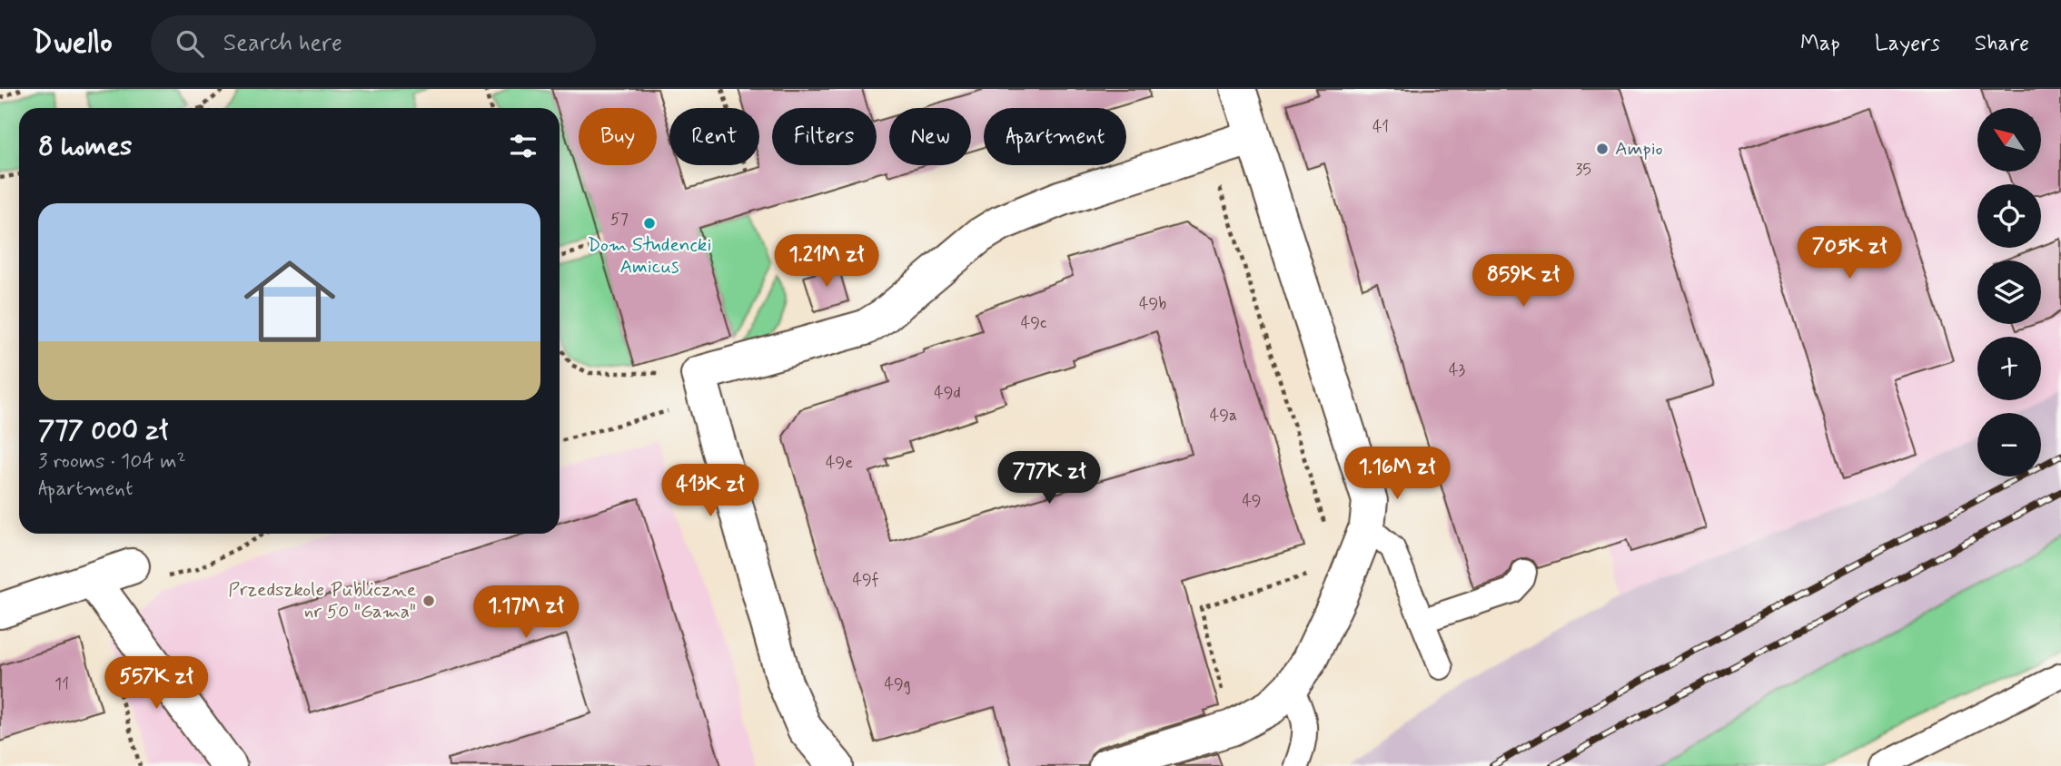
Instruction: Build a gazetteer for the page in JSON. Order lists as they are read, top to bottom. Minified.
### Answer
{"places":["Ampio","Dom Studencki Amicus","Przedszkole Publiczne nr 50 \"Gama\""],"house_numbers":["41","35","57","49b","49c","43","49d","49a","49e","49","49f","11","49g"],"north":"top left","page":{"header":"Dwello","search":"Search here","nav":["Map","Layers","Share"],"map_buttons":["+","−"],"chip":["Buy","Rent","Filters","New","Apartment"],"heading":"8 homes","list":[{"name":"777 000 zł","note":"3 rooms · 104 m² · Apartment"}],"price":["705K zł","1.21M zł","859K zł","1.16M zł","777K zł","413K zł","1.17M zł","557K zł"]}}
